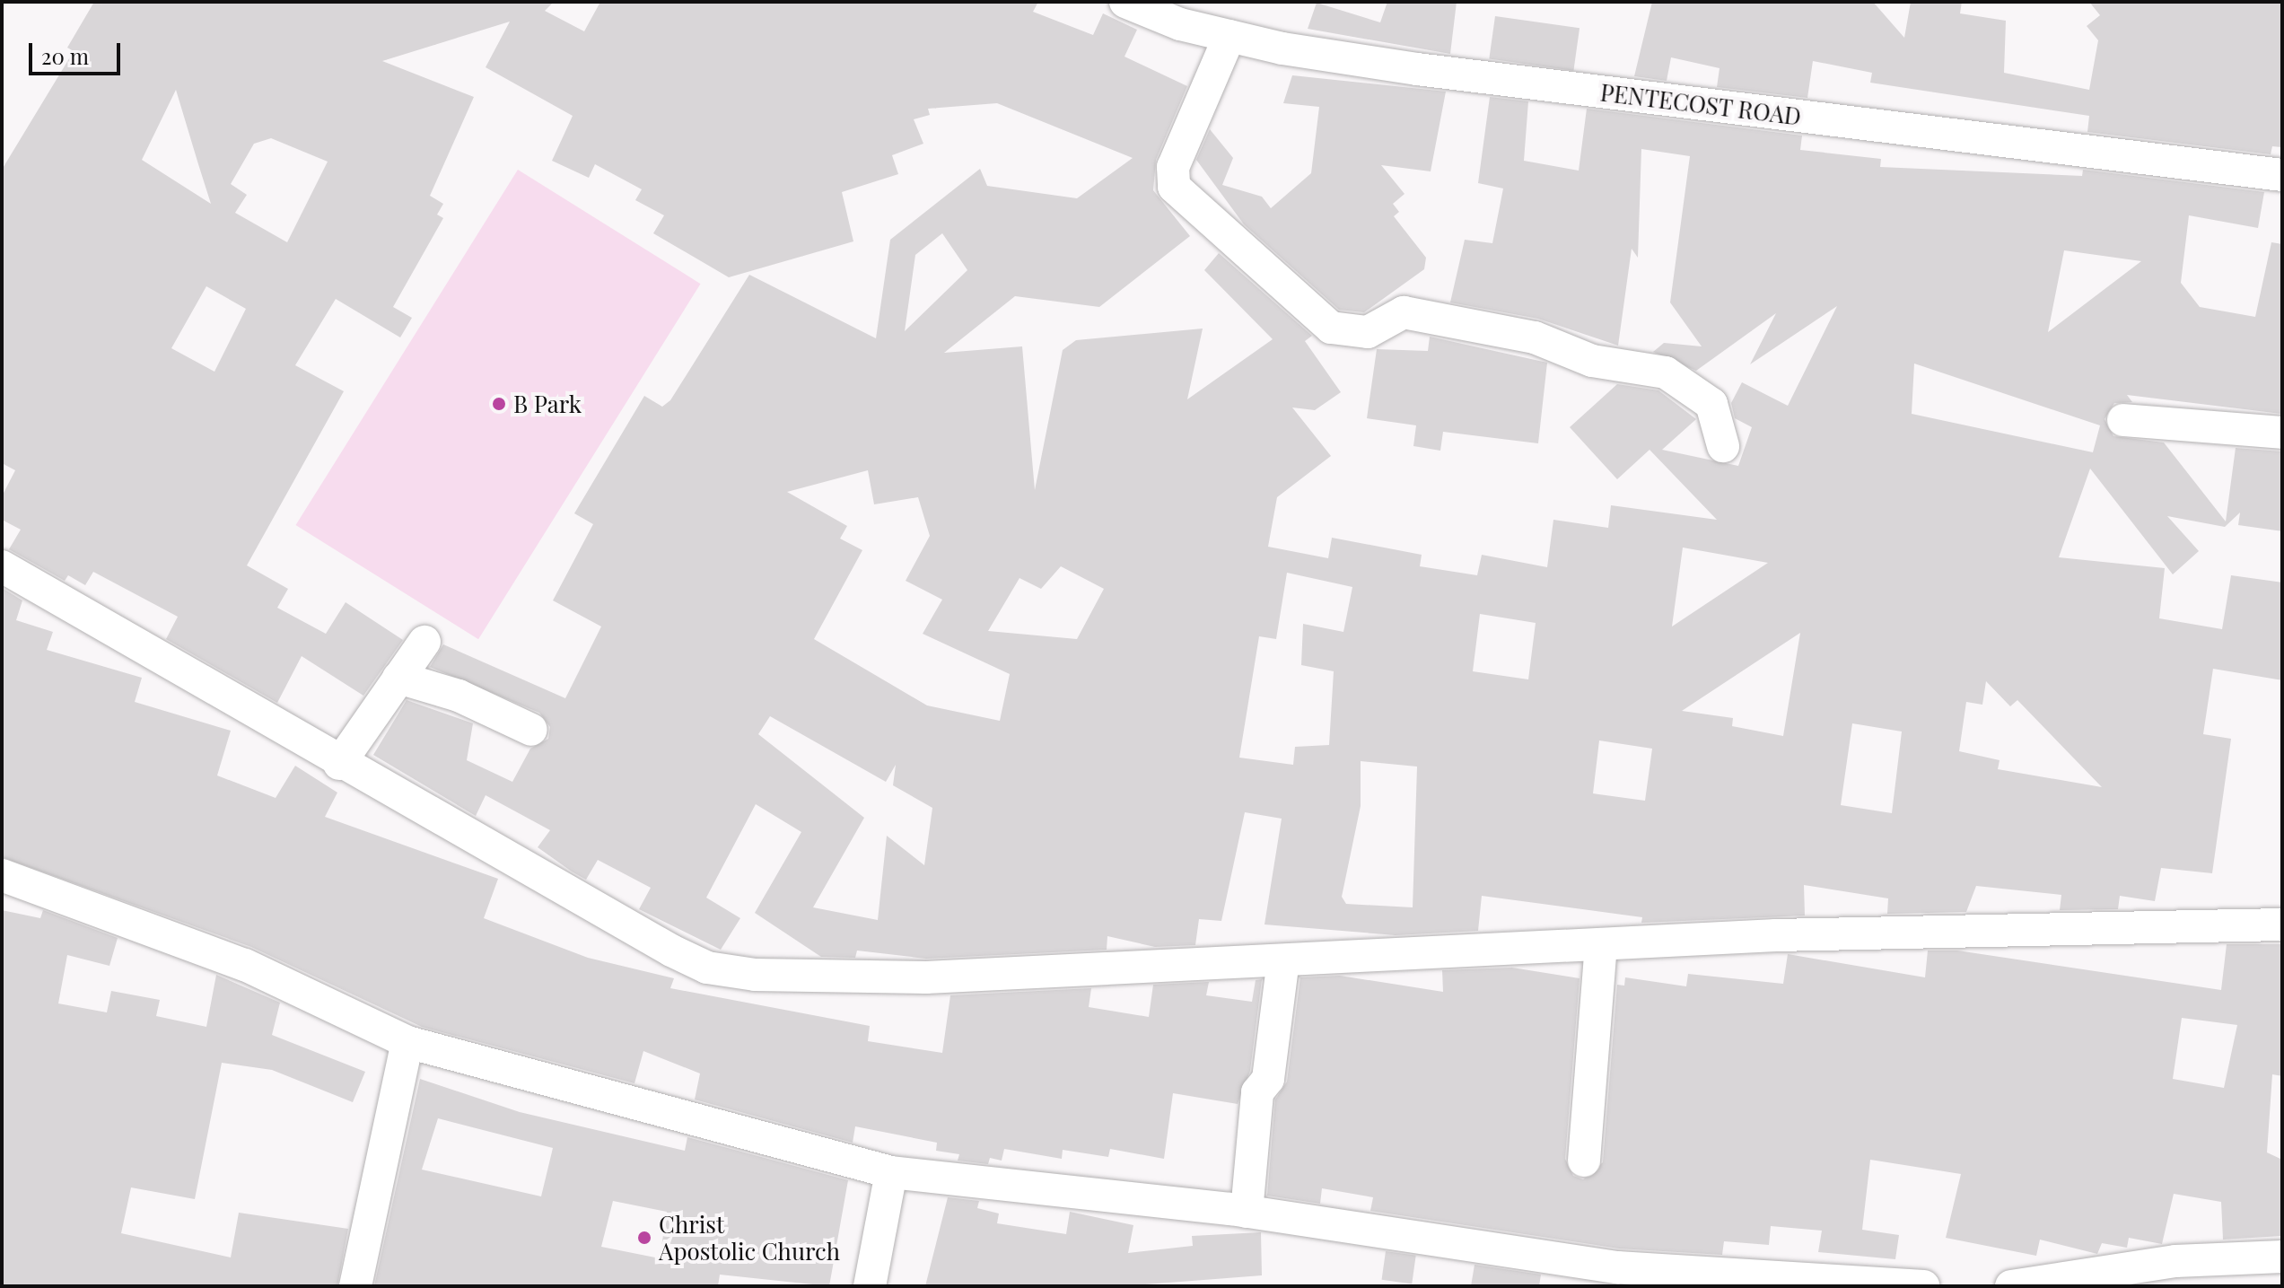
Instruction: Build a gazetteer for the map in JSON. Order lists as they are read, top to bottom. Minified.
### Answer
{"streets":{"street":["PENTECOST ROAD"]},"places":["B Park","Christ Apostolic Church"],"scale_bar":"20 m"}
